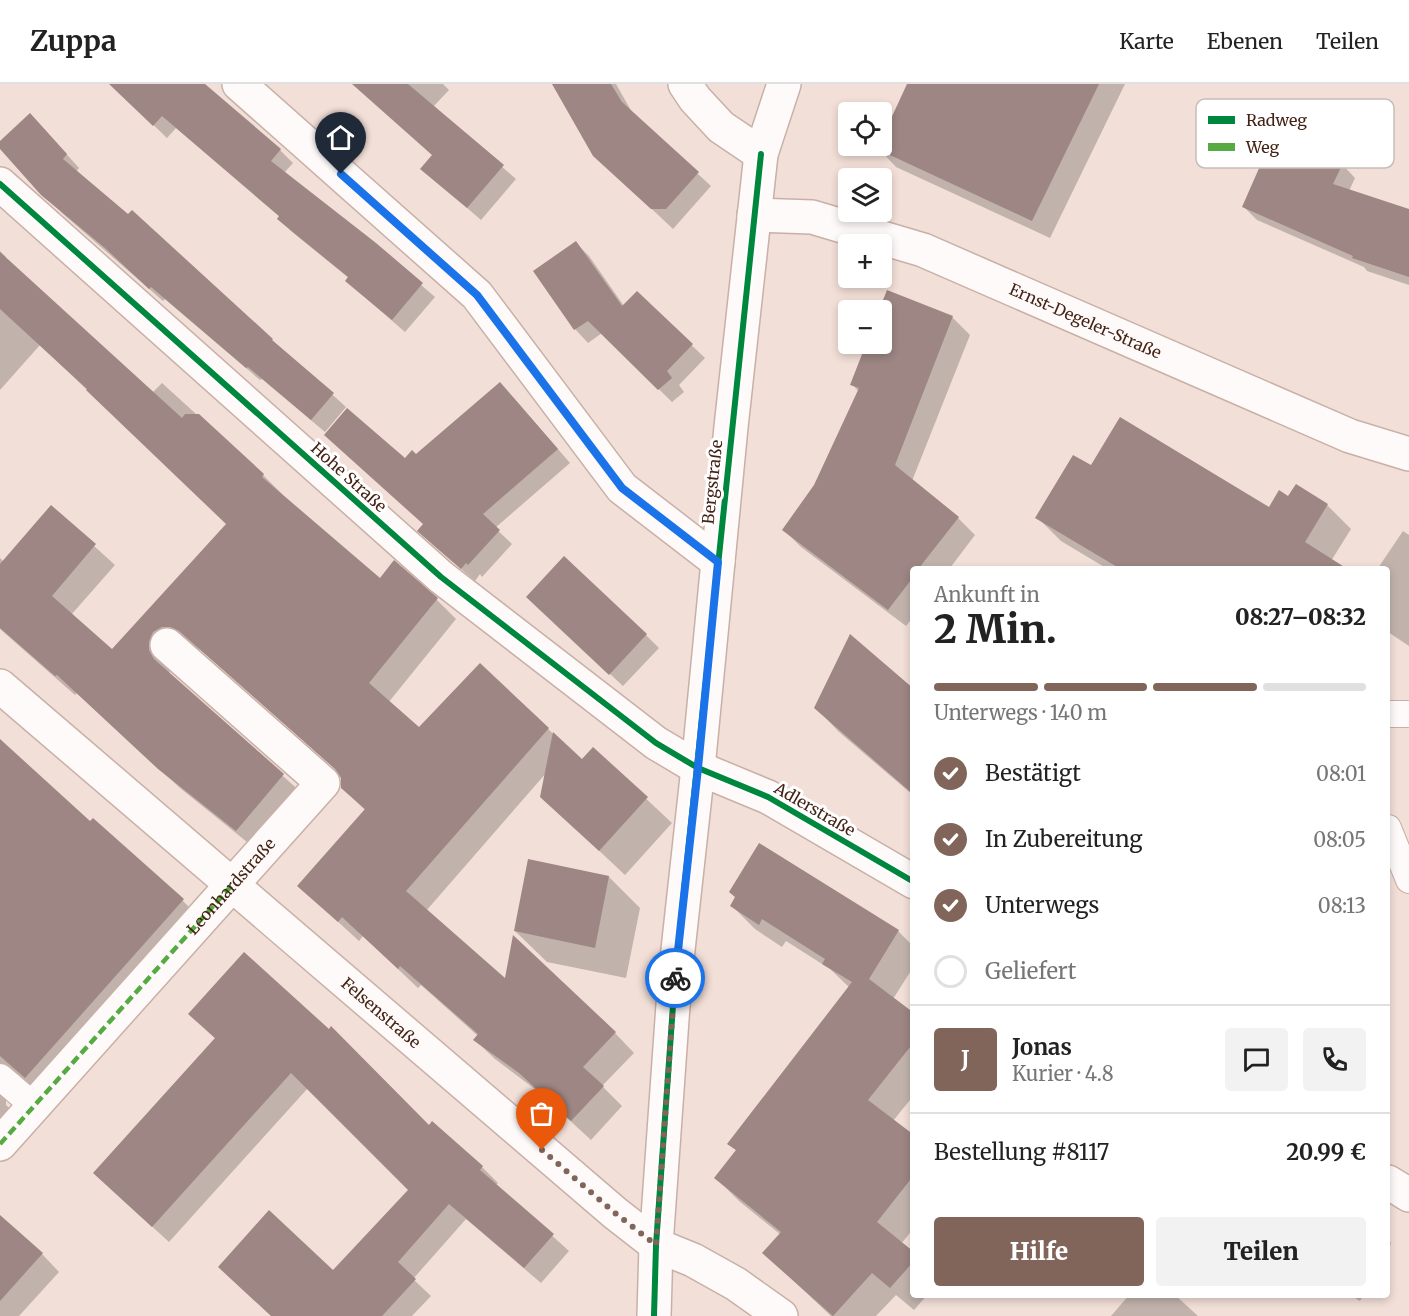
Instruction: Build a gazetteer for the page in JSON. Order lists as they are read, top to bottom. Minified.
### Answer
{"streets":{"street":["Ernst-Degeler-Straße","Hohe Straße","Bergstraße","Adlerstraße","Leonhardstraße","Felsenstraße"]},"crossings":[["Ernst-Degeler-Straße","Bergstraße"],["Hohe Straße","Bergstraße"],["Hohe Straße","Adlerstraße"],["Bergstraße","Adlerstraße"],["Bergstraße","Felsenstraße"],["Leonhardstraße","Felsenstraße"]],"legend":["Radweg","Weg"],"page":{"header":"Zuppa","nav":["Karte","Ebenen","Teilen"],"map_buttons":["+","−"],"heading":["2 Min.","Ankunft in","08:27–08:32"],"panel":["Jonas","Kurier · 4.8","Bestellung #8117","20.99 €"],"bar":"Unterwegs · 140 m","list":[["Bestätigt","08:01"],["In Zubereitung","08:05"],["Unterwegs","08:13"],"Geliefert"],"round":"J","buttons":["Hilfe","Teilen"]}}
